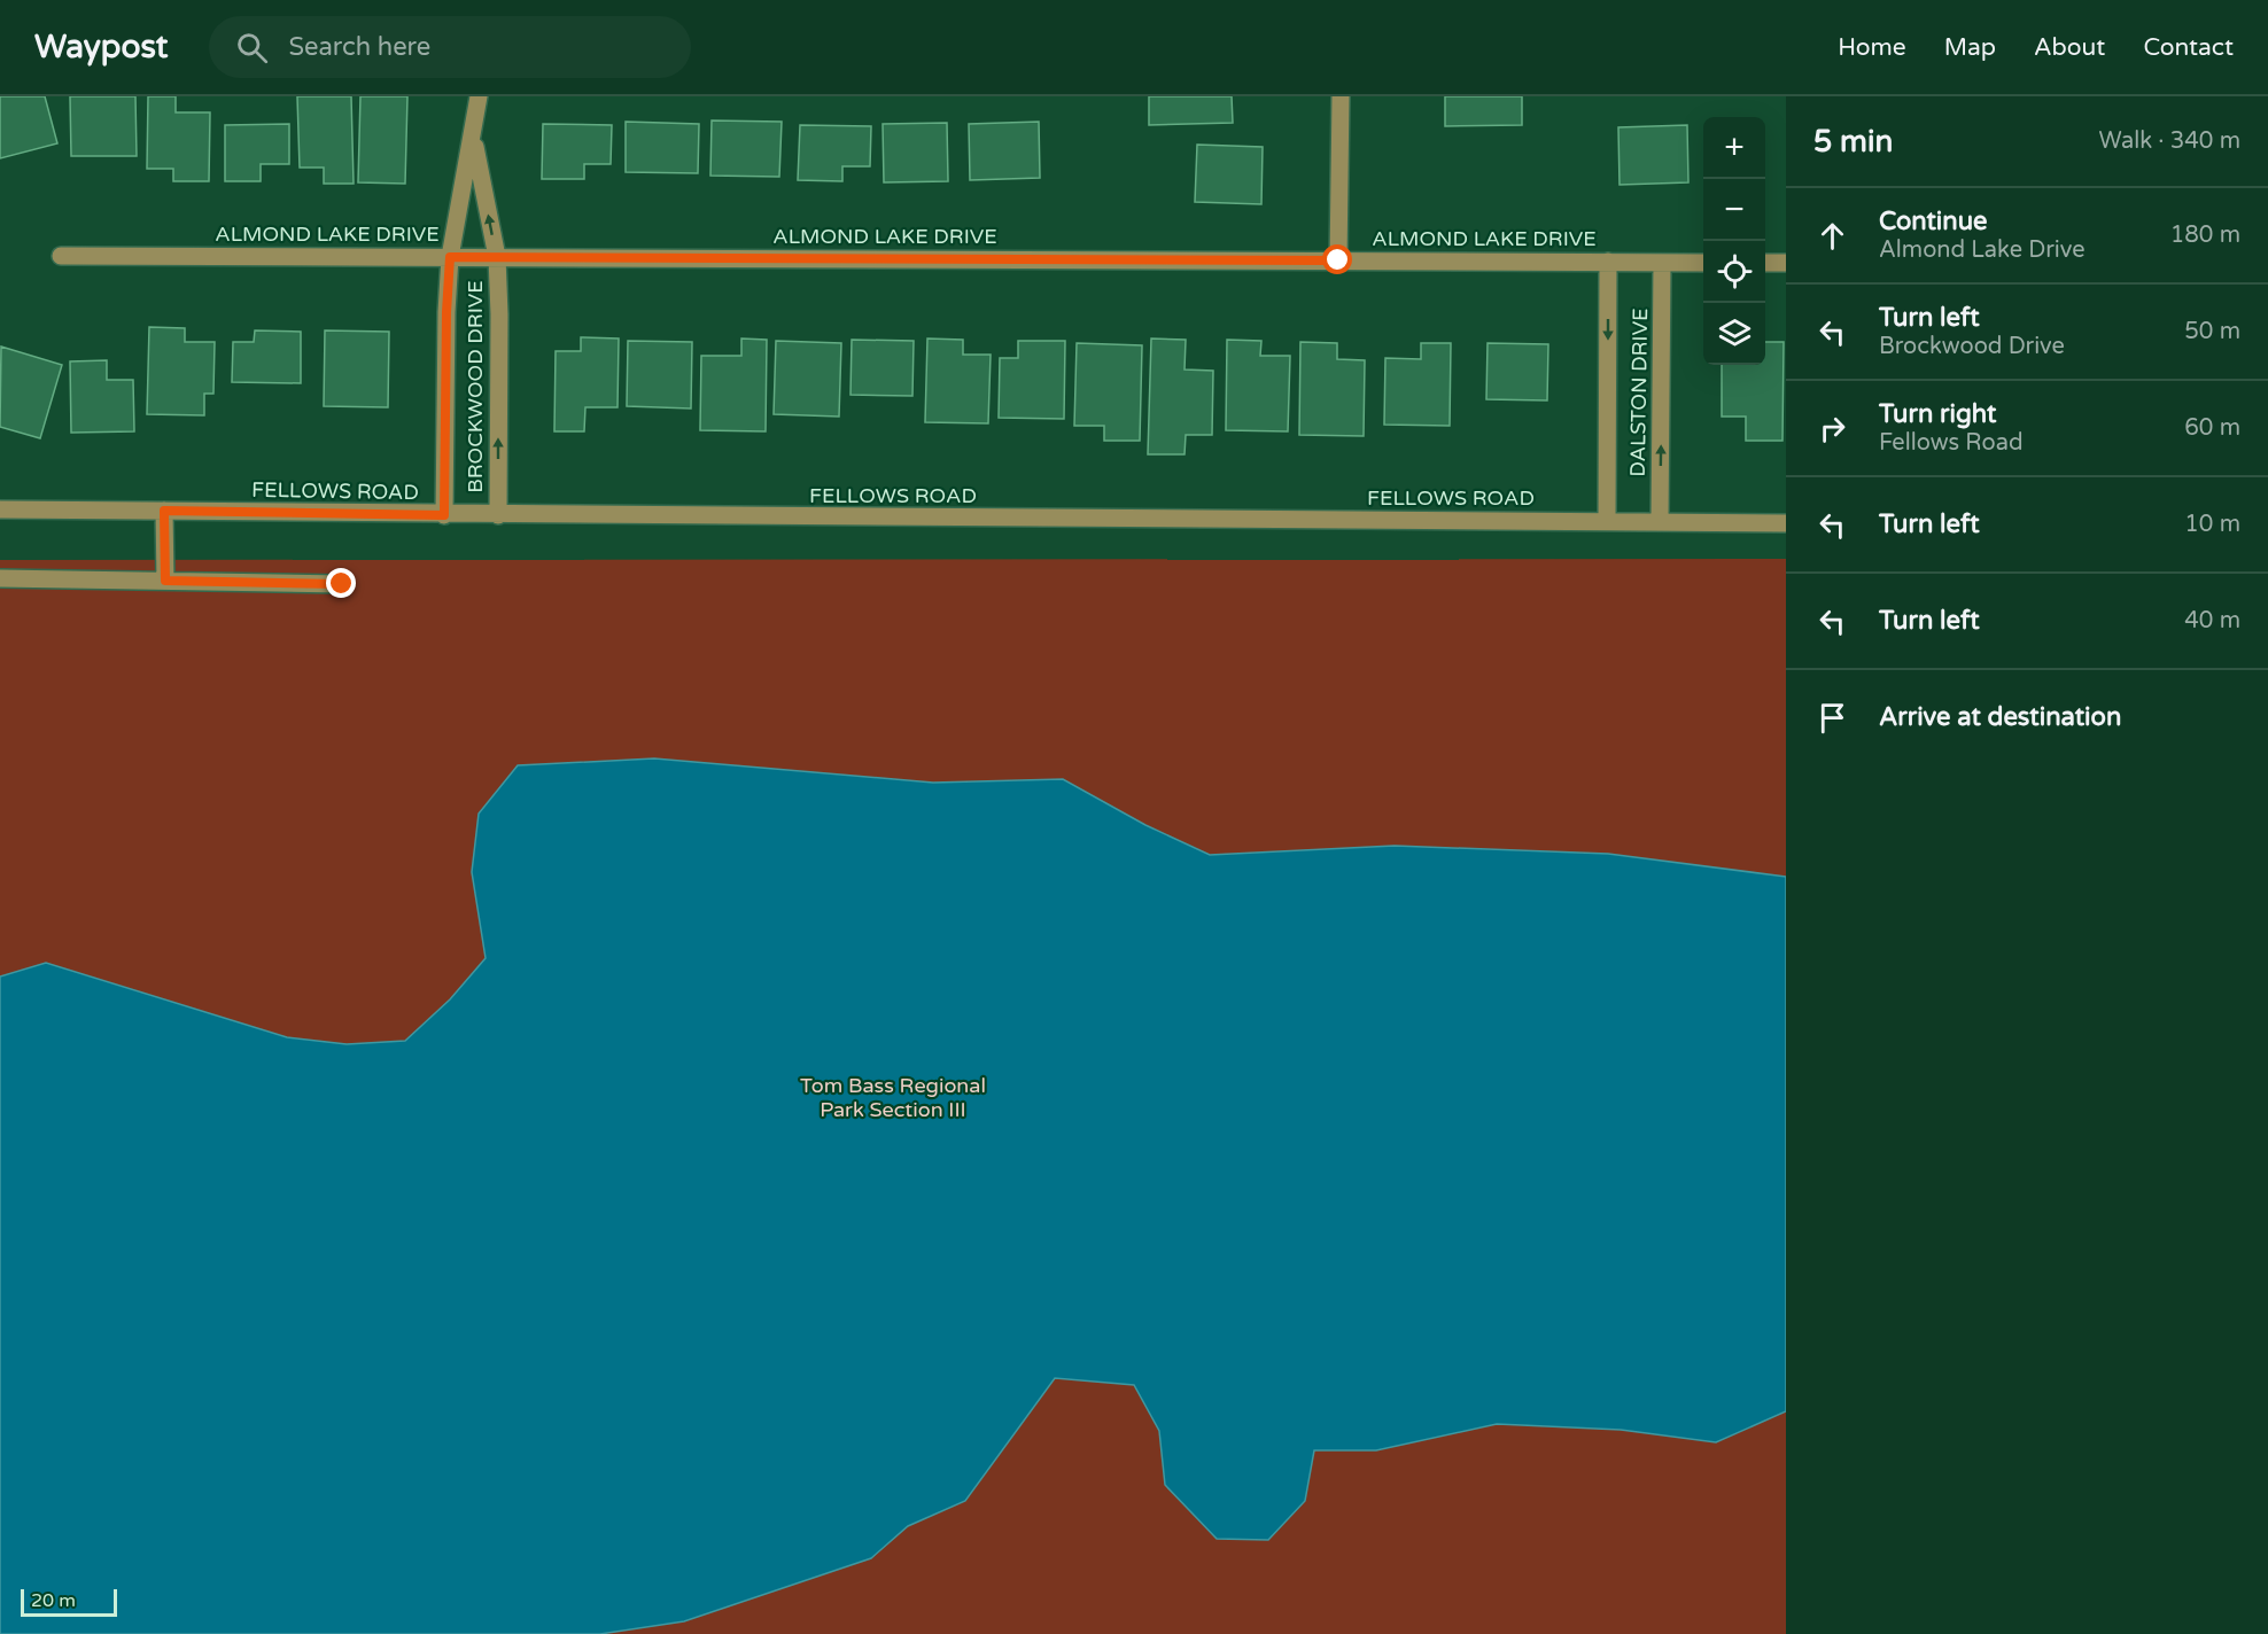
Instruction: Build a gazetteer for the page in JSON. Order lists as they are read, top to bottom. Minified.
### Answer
{"streets":{"street":["ALMOND LAKE DRIVE","BROCKWOOD DRIVE","DALSTON DRIVE","FELLOWS ROAD"]},"crossings":[["ALMOND LAKE DRIVE","BROCKWOOD DRIVE"],["ALMOND LAKE DRIVE","DALSTON DRIVE"],["BROCKWOOD DRIVE","FELLOWS ROAD"],["DALSTON DRIVE","FELLOWS ROAD"]],"parks":["Tom Bass Regional Park Section III"],"scale_bar":"20 m","page":{"header":"Waypost","search":"Search here","nav":["Home","Map","About","Contact"],"heading":["5 min","Walk · 340 m"],"map_buttons":["+","−"],"list":[["Continue","Almond Lake Drive","180 m"],["Turn left","Brockwood Drive","50 m"],["Turn right","Fellows Road","60 m"],["Turn left","10 m"],["Turn left","40 m"],"Arrive at destination"],"scale":"20 m"}}
